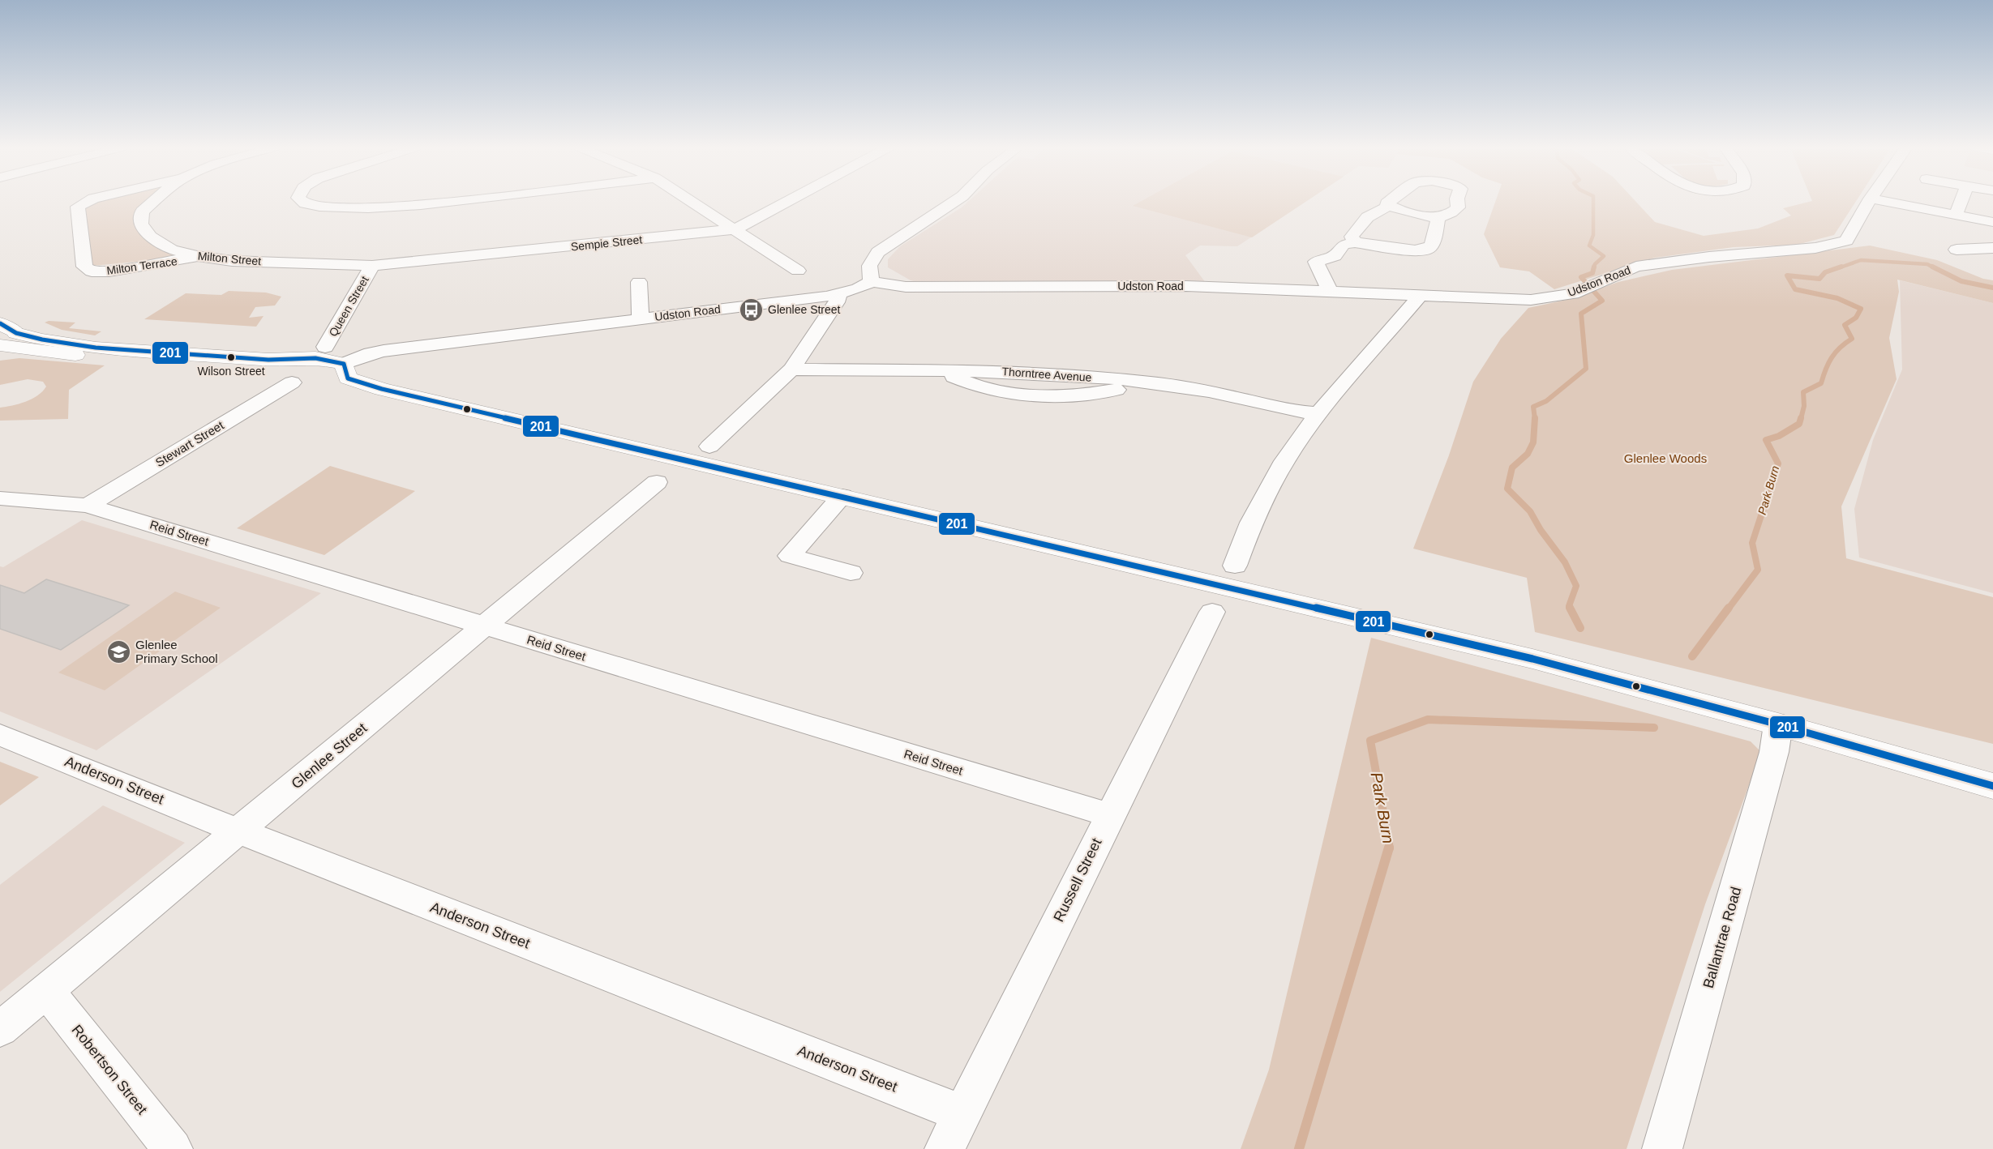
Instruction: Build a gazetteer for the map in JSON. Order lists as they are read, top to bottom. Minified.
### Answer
{"streets":{"street":["Sempie Street","Milton Street","Milton Terrace","Udston Road","Queen Street","Thorntree Avenue","Stewart Street","Reid Street","Glenlee Street","Anderson Street","Russell Street","Ballantrae Road","Robertson Street"]},"crossings":[["Sempie Street","Milton Street"],["Sempie Street","Queen Street"],["Milton Street","Milton Terrace"],["Milton Street","Queen Street"],["Stewart Street","Reid Street"],["Reid Street","Glenlee Street"],["Reid Street","Russell Street"],["Glenlee Street","Anderson Street"],["Glenlee Street","Robertson Street"],["Anderson Street","Russell Street"]],"water":["Park Burn"],"parks":["Glenlee Woods"],"places":{"bus stop":["Glenlee Street"],"other":["Wilson Street"],"school or university":["Glenlee Primary School"]},"lines":["transit line 201"]}
